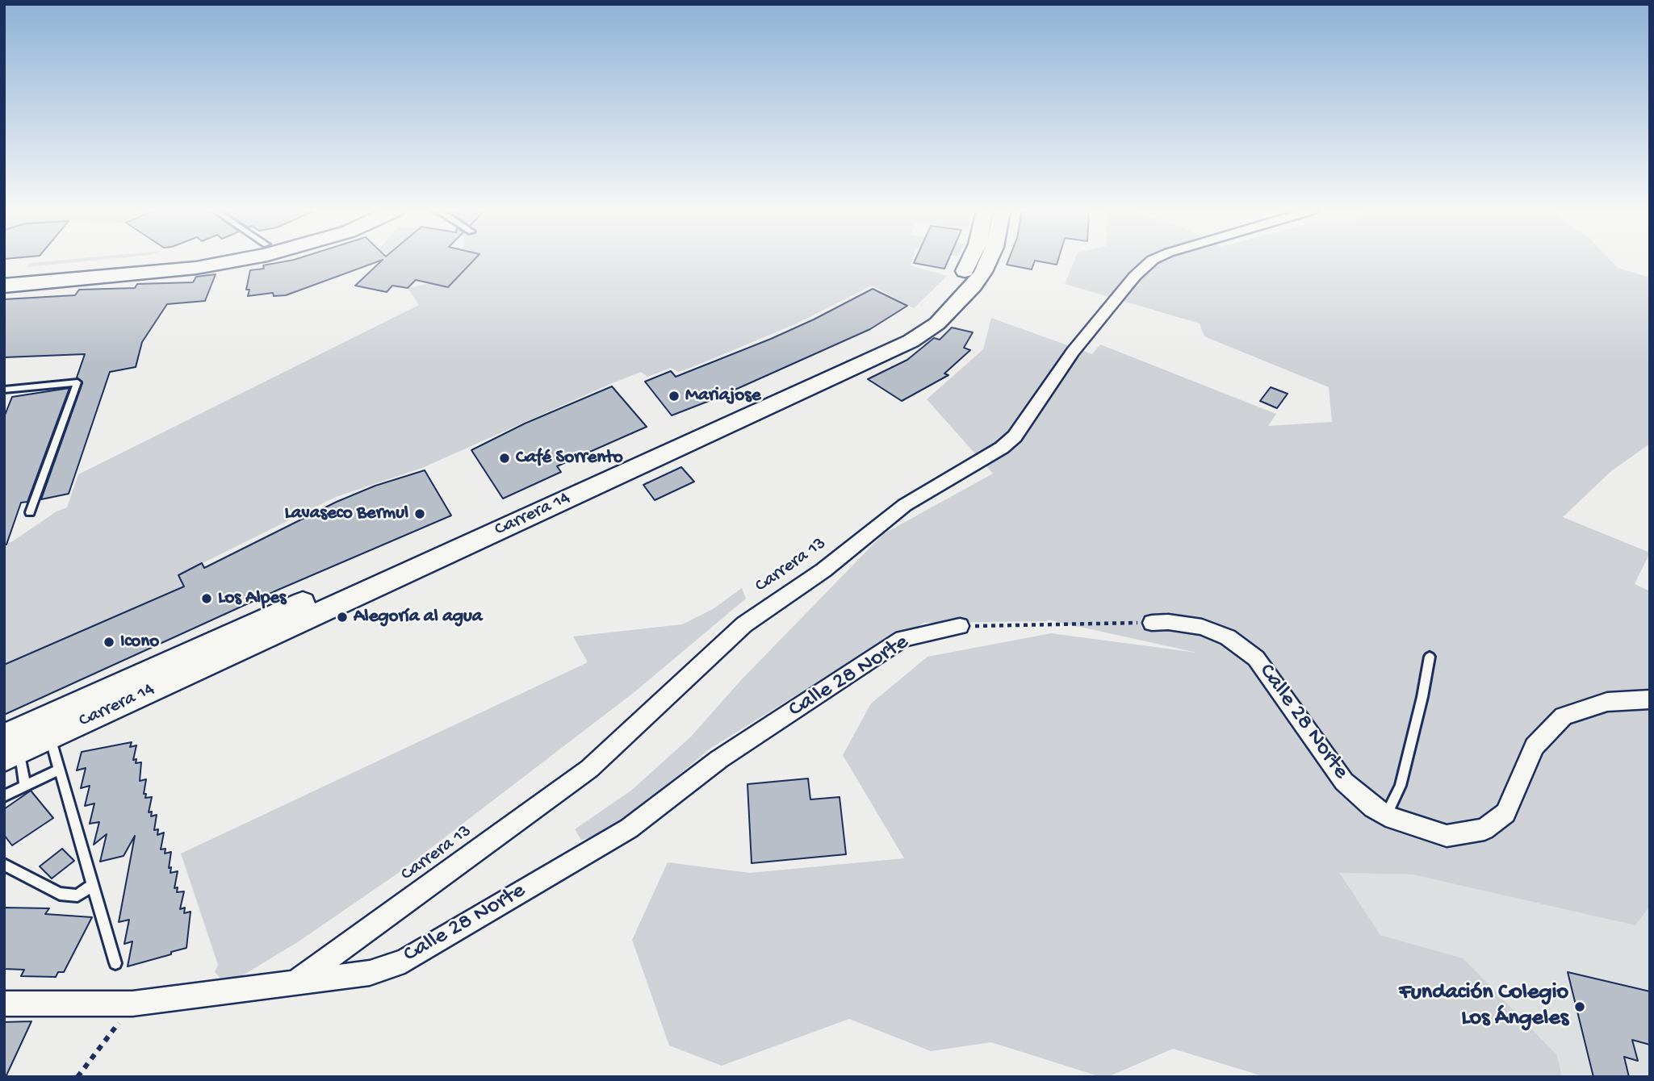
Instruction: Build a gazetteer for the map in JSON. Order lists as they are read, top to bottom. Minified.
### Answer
{"streets":{"main road":["Carrera 14"],"street":["Carrera 13","Calle 28 Norte"]},"crossings":[["Carrera 13","Calle 28 Norte"]],"places":["Mariajose","Café Sorrento","Lavaseco Bermul","Los Alpes","Alegoría al agua","Icono","Fundación Colegio Los Ángeles"]}
